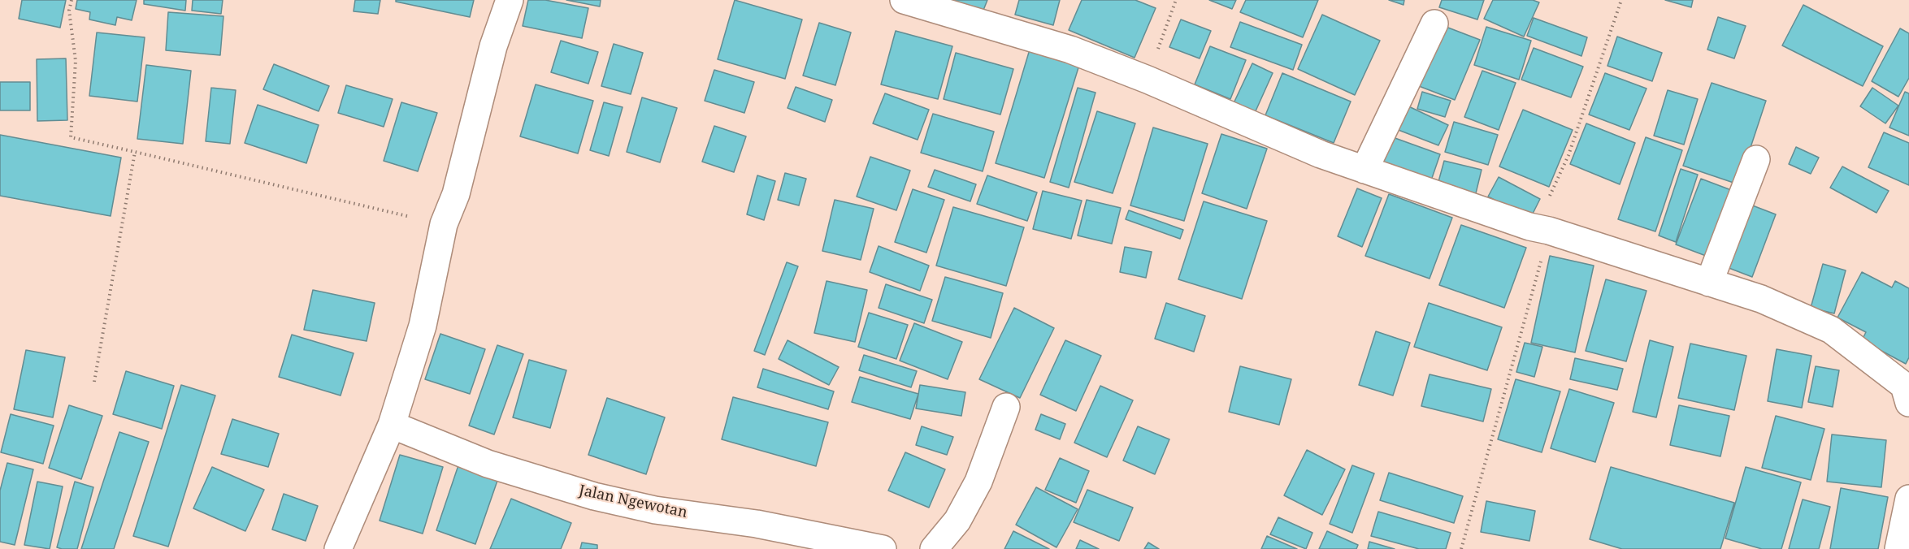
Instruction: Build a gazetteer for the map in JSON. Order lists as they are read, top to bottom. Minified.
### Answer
{"streets":{"street":["Jalan Ngewotan"]}}
